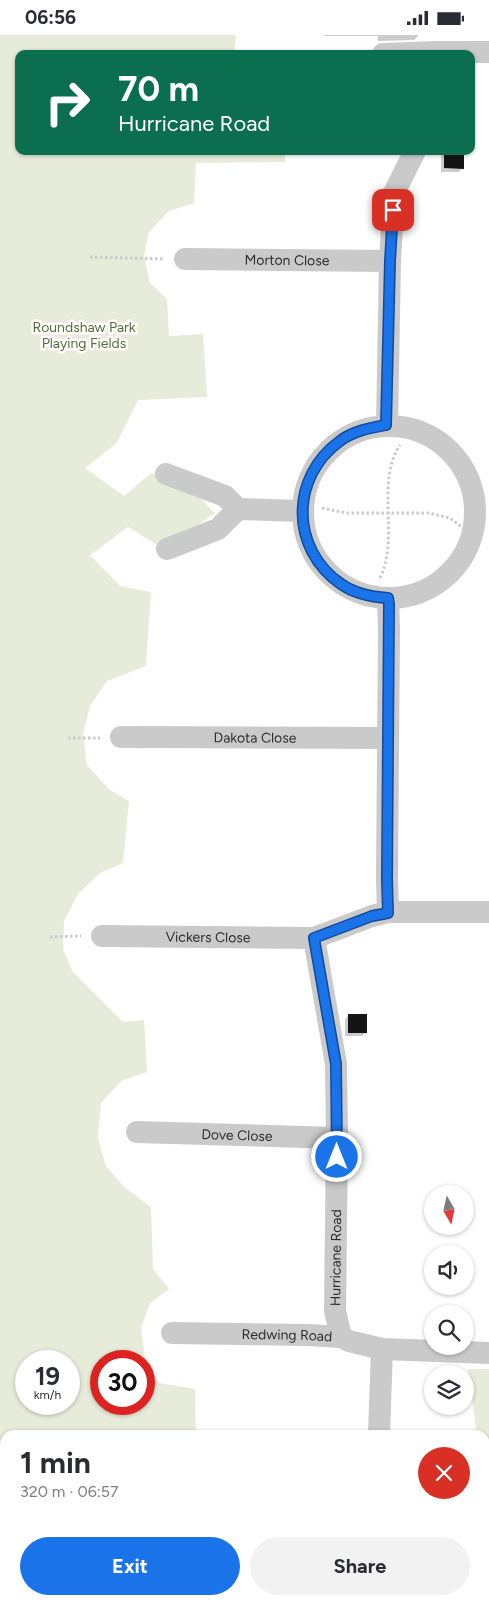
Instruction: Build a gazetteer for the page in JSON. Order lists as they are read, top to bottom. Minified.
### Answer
{"streets":{"street":["Morton Close","Dakota Close","Vickers Close","Dove Close","Hurricane Road","Redwing Road"]},"crossings":[["Vickers Close","Hurricane Road"],["Dove Close","Hurricane Road"],["Hurricane Road","Redwing Road"]],"parks":["Roundshaw Park Playing Fields"],"north":"bottom","page":{"status":"06:56","turn":["70 m","Hurricane Road"],"speed":"19 km/h","limit":"30","heading":["1 min","320 m · 06:57"],"buttons":["Exit","Share"]}}
